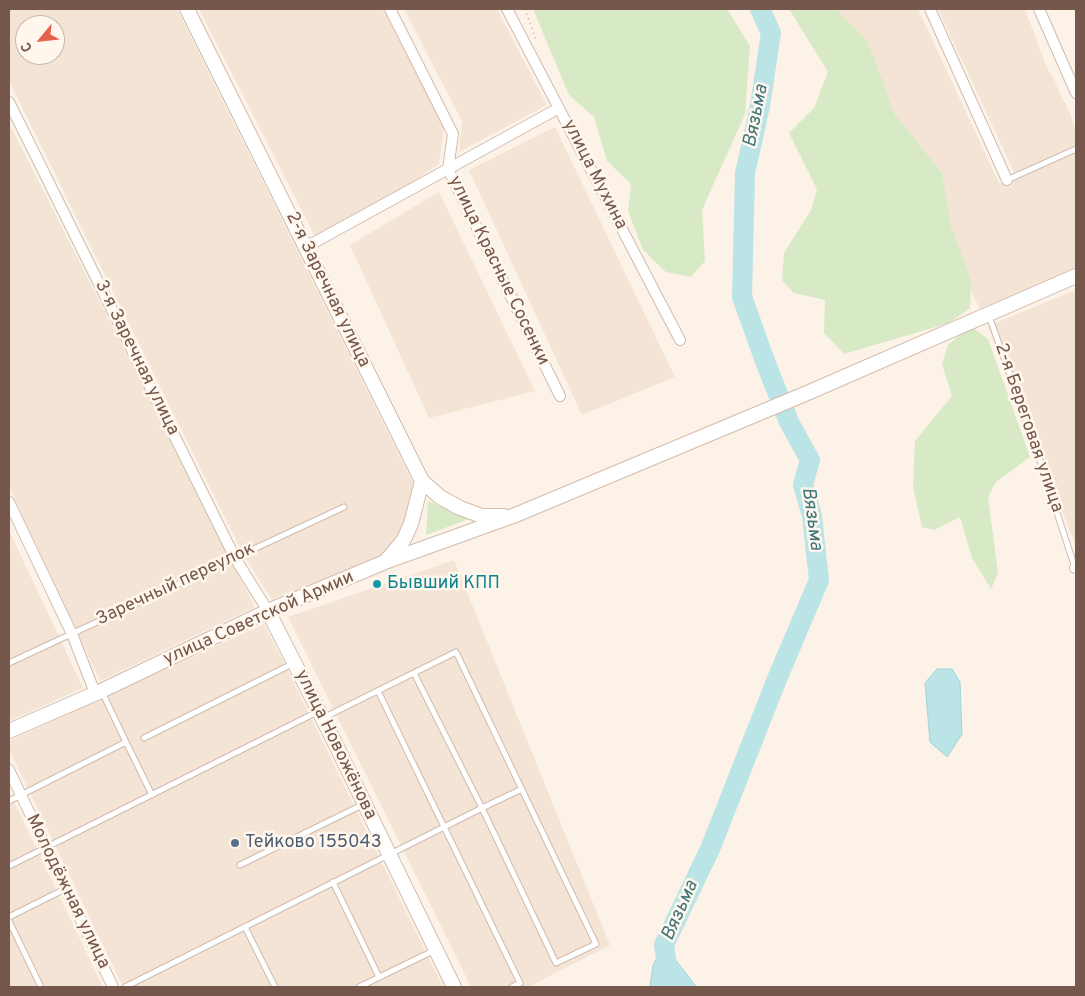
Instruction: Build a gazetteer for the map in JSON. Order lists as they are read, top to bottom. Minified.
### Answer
{"streets":{"main road":["2-я Заречная улица","улица Советской Армии","улица Новожёнова"],"street":["улица Мухина","улица Красные Сосенки","3-я Заречная улица","Молодёжная улица"],"lane":["2-я Береговая улица","Заречный переулок"]},"crossings":[["2-я Заречная улица","улица Советской Армии"],["3-я Заречная улица","Заречный переулок"],["3-я Заречная улица","улица Советской Армии"],["3-я Заречная улица","улица Новожёнова"],["2-я Береговая улица","улица Советской Армии"],["улица Советской Армии","улица Новожёнова"]],"water":["Вязьма"],"places":["Бывший КПП","Тейково 155043"],"north":"bottom left"}
